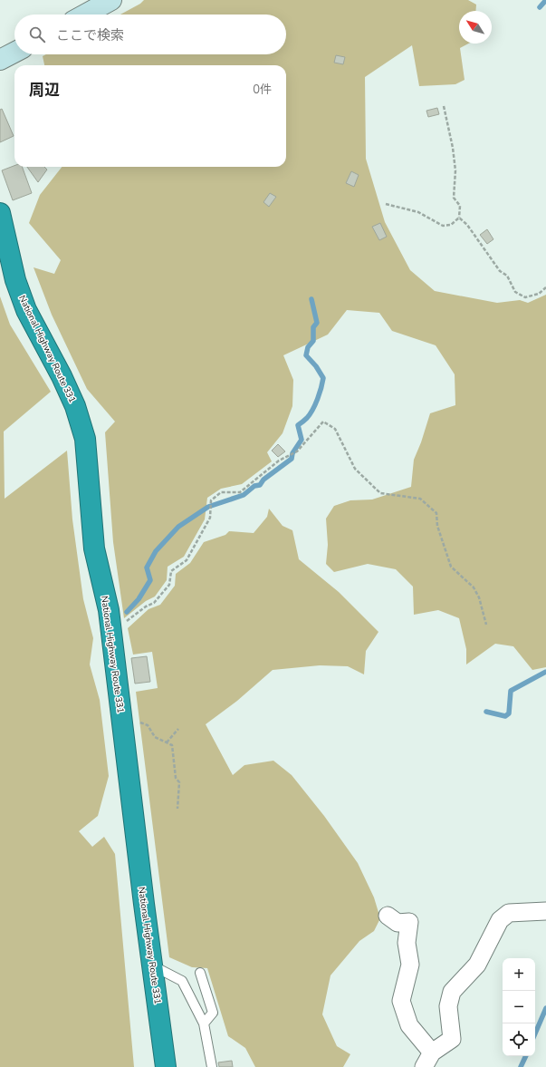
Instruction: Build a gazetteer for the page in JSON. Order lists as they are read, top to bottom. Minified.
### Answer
{"streets":{"highway":["National Highway Route 331"]},"north":"top left","page":{"search":"ここで検索","heading":["周辺","0件"],"map_buttons":["+","−"]}}
